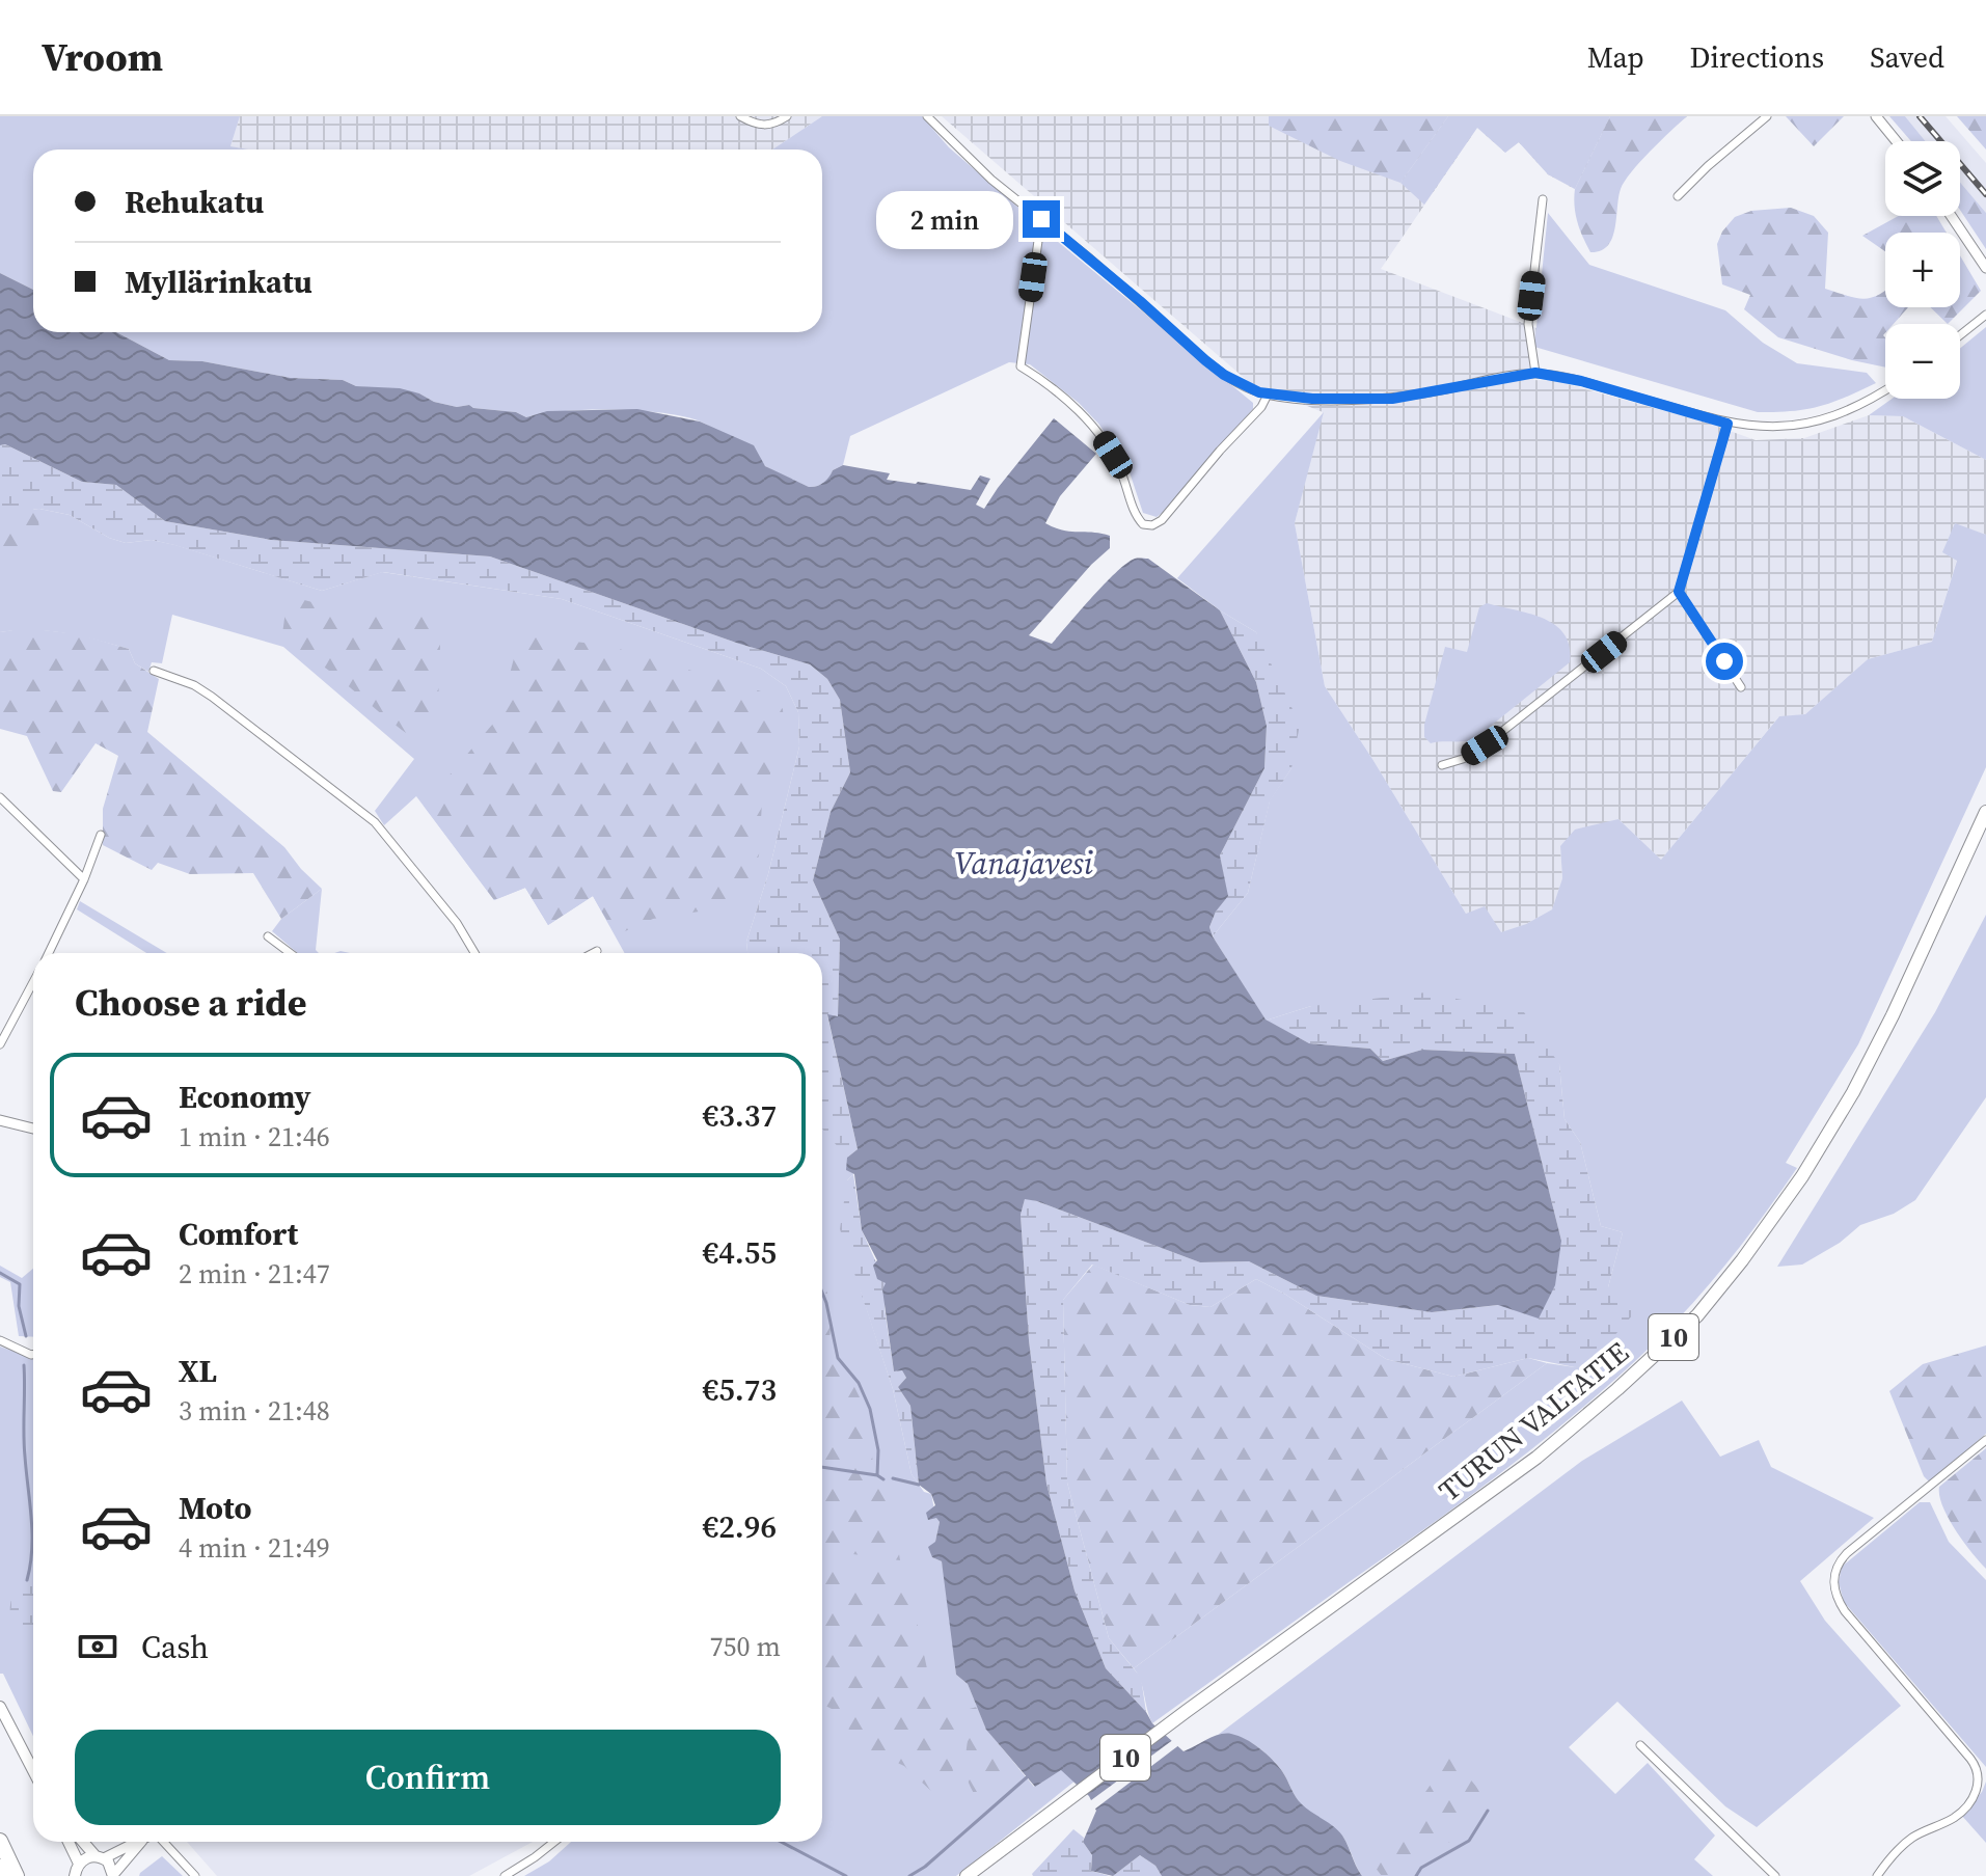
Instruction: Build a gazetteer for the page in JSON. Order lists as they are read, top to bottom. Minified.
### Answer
{"streets":{"highway":["10","TURUN VALTATIE"]},"water":["Vanajavesi"],"page":{"header":"Vroom","nav":["Map","Directions","Saved"],"map_buttons":["+","−"],"banner":["Rehukatu","Myllärinkatu"],"bubble":"2 min","heading":"Choose a ride","list":[{"name":"Economy","note":"1 min · 21:46","value":"€3.37"},{"name":"Comfort","note":"2 min · 21:47","value":"€4.55"},{"name":"XL","note":"3 min · 21:48","value":"€5.73"},{"name":"Moto","note":"4 min · 21:49","value":"€2.96"}],"pay":["Cash","750 m"],"buttons":"Confirm"}}
